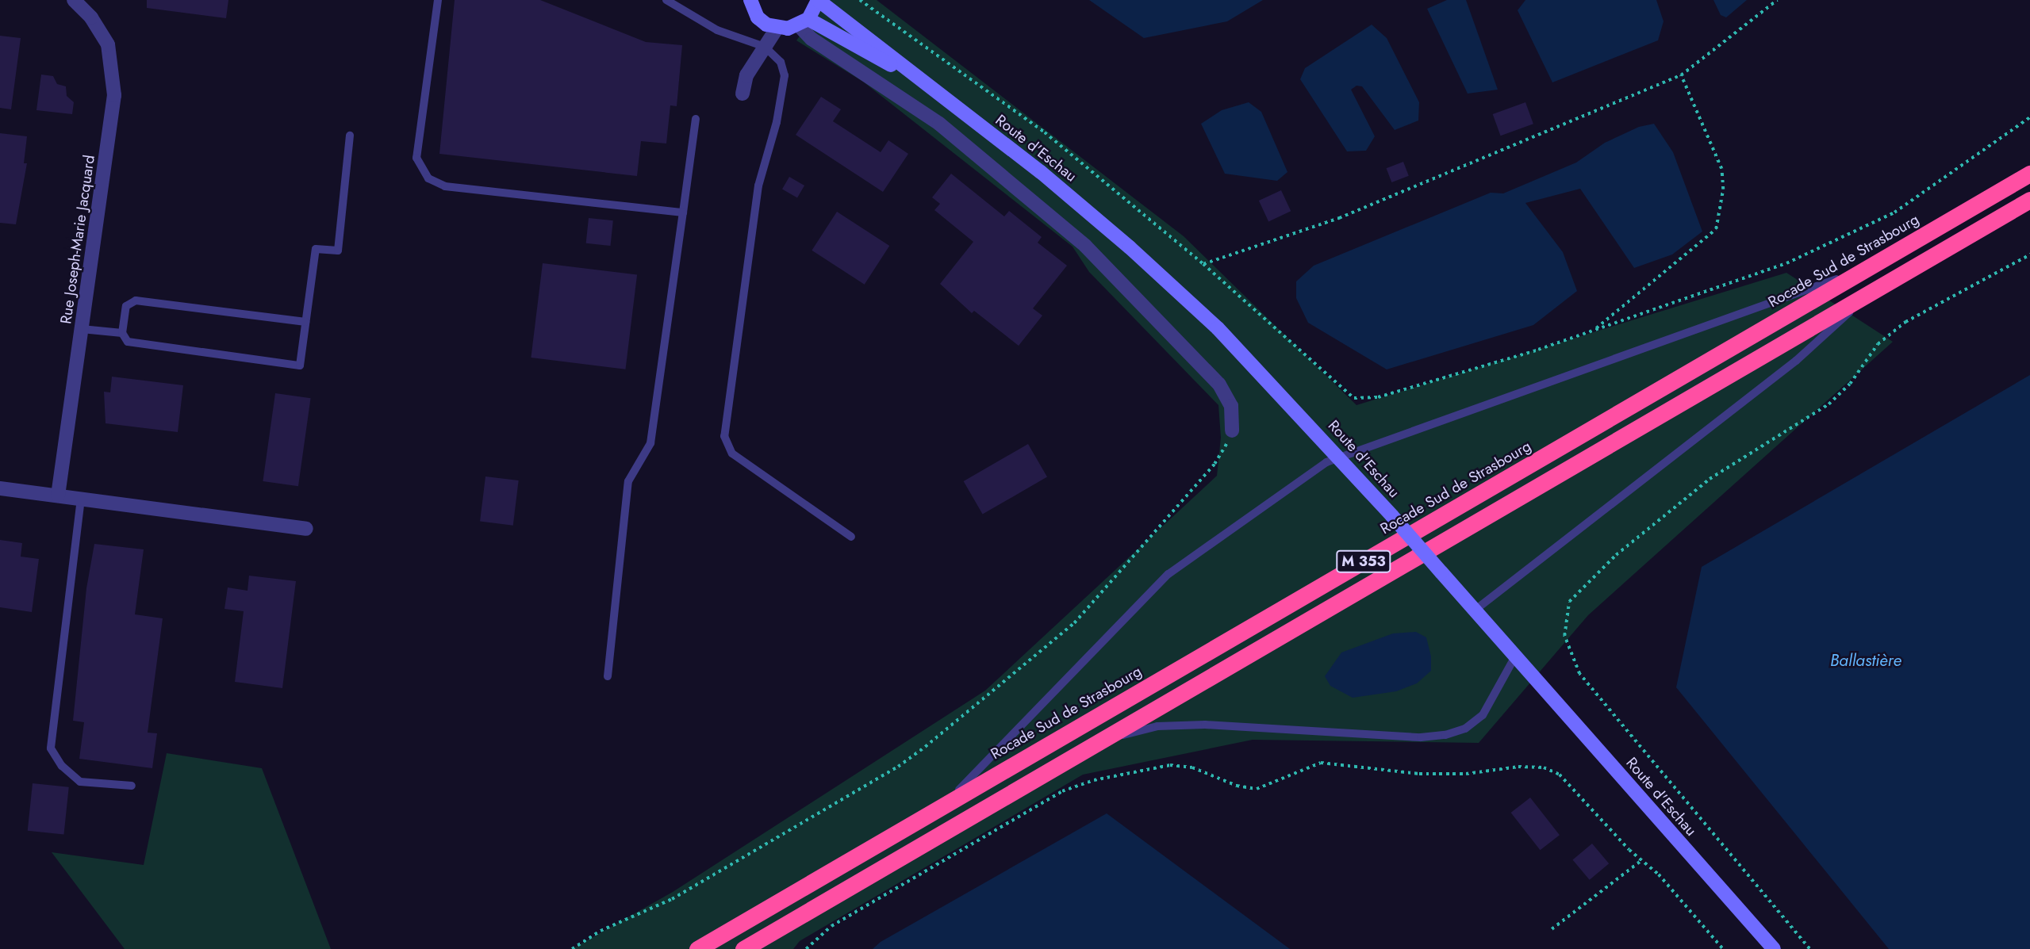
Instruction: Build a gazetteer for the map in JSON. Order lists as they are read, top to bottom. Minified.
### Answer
{"streets":{"highway":["Rocade Sud de Strasbourg","M 353"],"main road":["Route d'Eschau"],"street":["Rue Joseph-Marie Jacquard"]},"water":["Ballastière"]}
